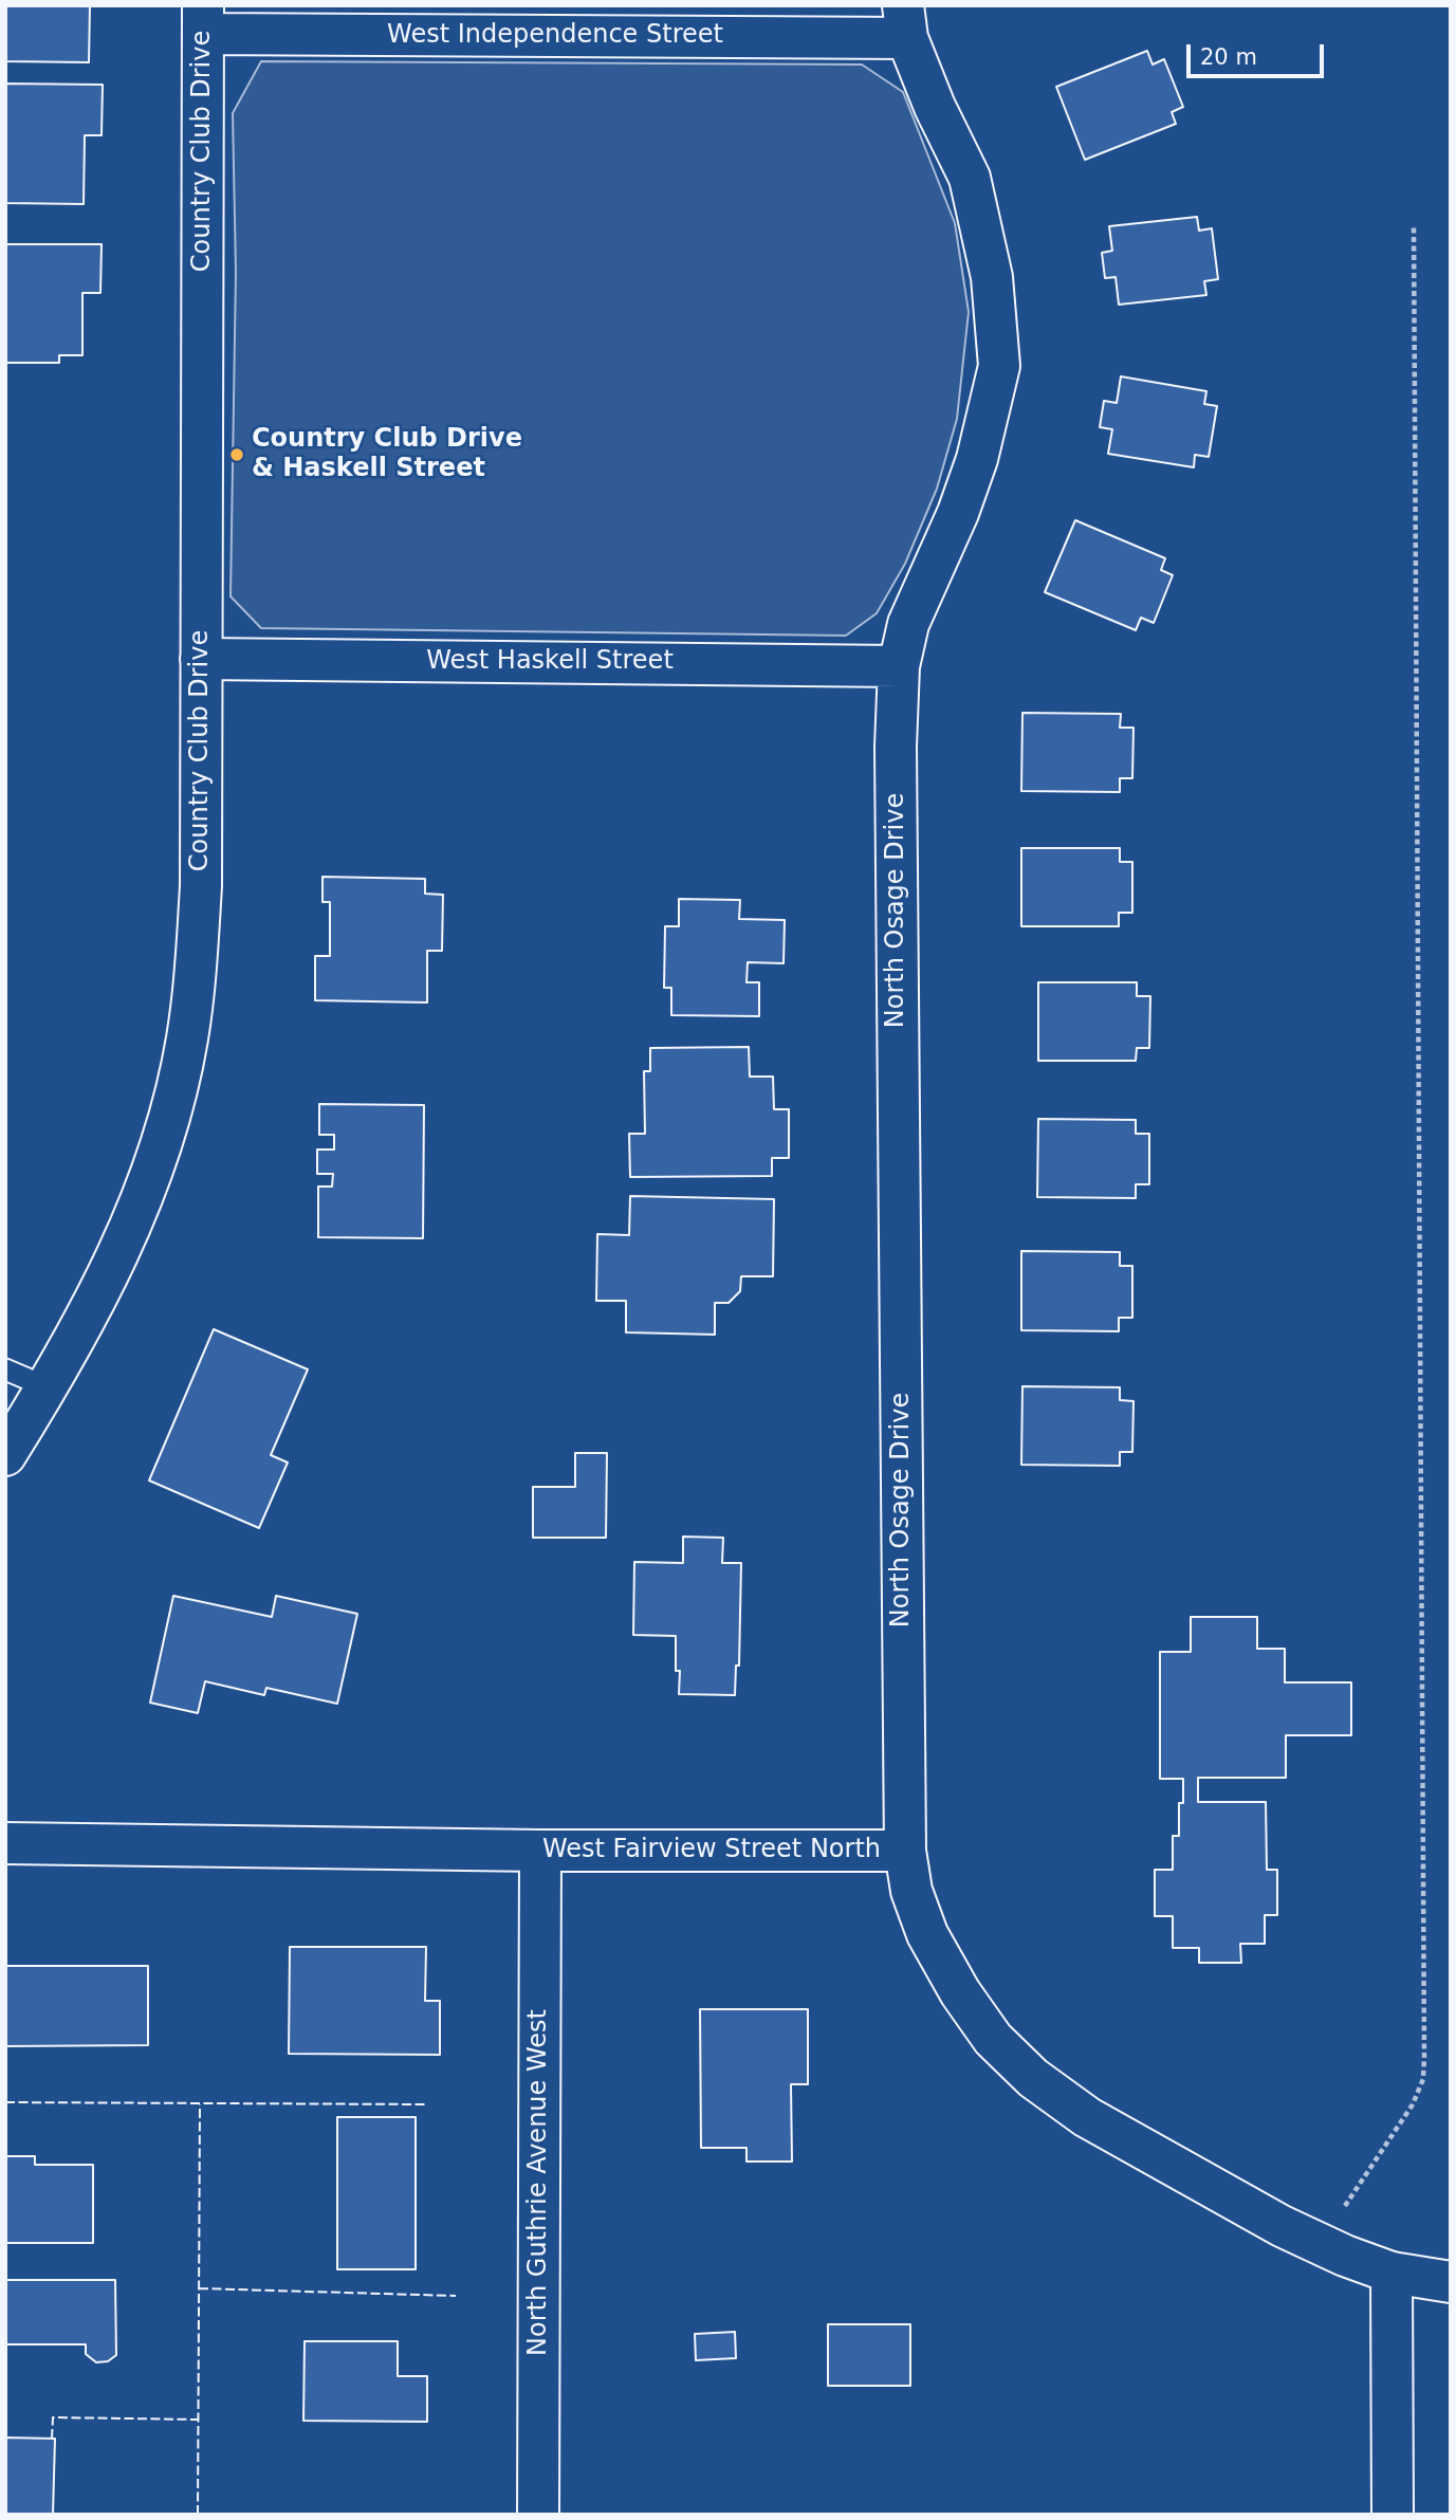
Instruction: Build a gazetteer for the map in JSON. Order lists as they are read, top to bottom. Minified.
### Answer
{"streets":{"street":["West Independence Street","Country Club Drive","West Haskell Street","North Osage Drive","West Fairview Street North","North Guthrie Avenue West"]},"crossings":[["West Independence Street","Country Club Drive"],["West Independence Street","North Osage Drive"],["Country Club Drive","West Haskell Street"],["West Haskell Street","North Osage Drive"],["North Osage Drive","West Fairview Street North"],["West Fairview Street North","North Guthrie Avenue West"]],"places":["Country Club Drive & Haskell Street"],"scale_bar":"20 m"}
